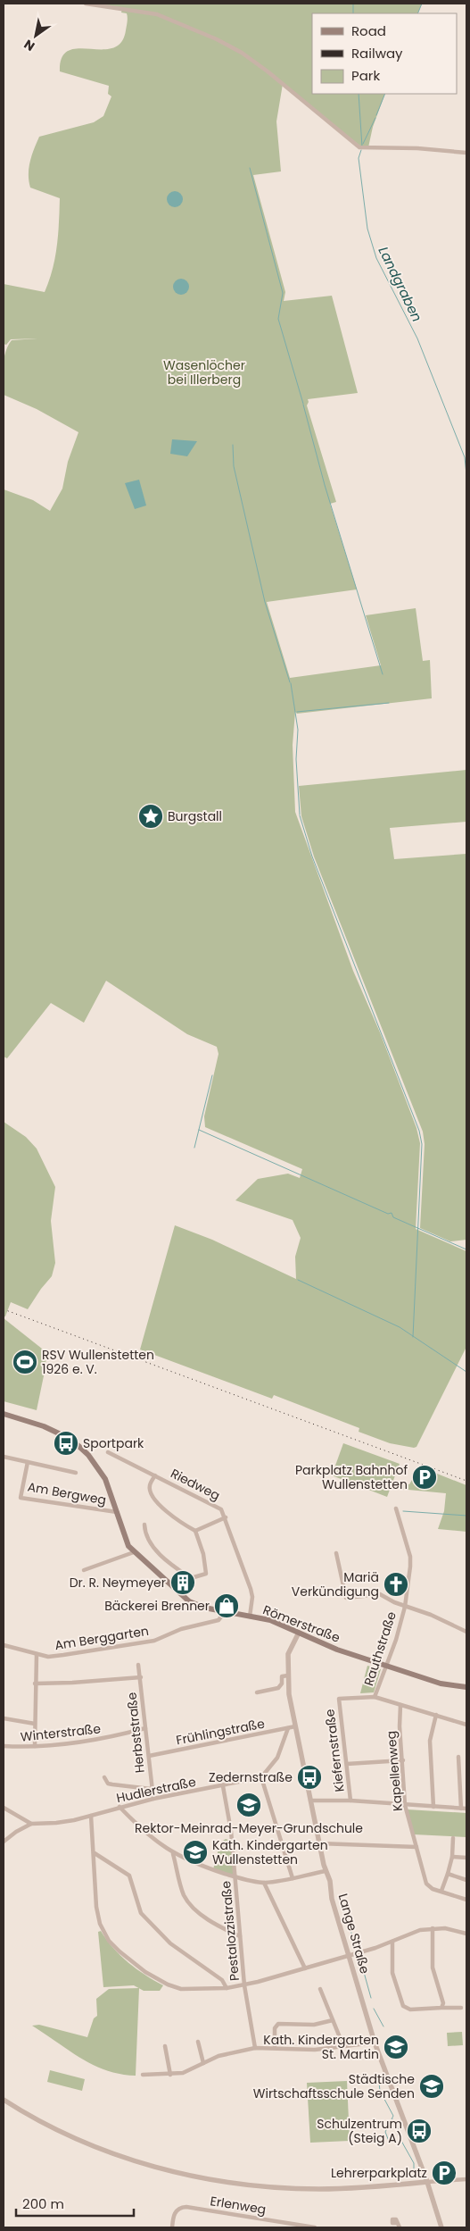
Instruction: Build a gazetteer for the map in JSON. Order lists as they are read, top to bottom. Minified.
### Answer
{"streets":{"main road":["Römerstraße"],"street":["Riedweg","Am Bergweg","Am Berggarten","Rauthstraße","Frühlingstraße","Winterstraße","Herbststraße","Kiefernstraße","Kapellenweg","Hudlerstraße","Pestalozzistraße","Lange Straße","Erlenweg"]},"crossings":[["Riedweg","Römerstraße"],["Am Bergweg","Römerstraße"],["Römerstraße","Am Berggarten"],["Römerstraße","Rauthstraße"],["Römerstraße","Lange Straße"],["Rauthstraße","Kiefernstraße"],["Frühlingstraße","Herbststraße"],["Frühlingstraße","Lange Straße"],["Winterstraße","Herbststraße"],["Herbststraße","Hudlerstraße"],["Hudlerstraße","Pestalozzistraße"]],"water":["Landgraben"],"parks":["Wasenlöcher bei Illerberg"],"places":{"place":["Burgstall"],"sports":["RSV Wullenstetten 1926 e. V."],"bus stop":["Sportpark","Zedernstraße","Schulzentrum (Steig A)"],"parking":["Parkplatz Bahnhof Wullenstetten","Lehrerparkplatz"],"building":["Dr. R. Neymeyer"],"church":["Mariä Verkündigung"],"shop":["Bäckerei Brenner"],"school or university":["Rektor-Meinrad-Meyer-Grundschule","Kath. Kindergarten Wullenstetten","Kath. Kindergarten St. Martin","Städtische Wirtschaftsschule Senden"]},"legend":["Road","Railway","Park"],"scale_bar":"200 m","north":"bottom left"}
